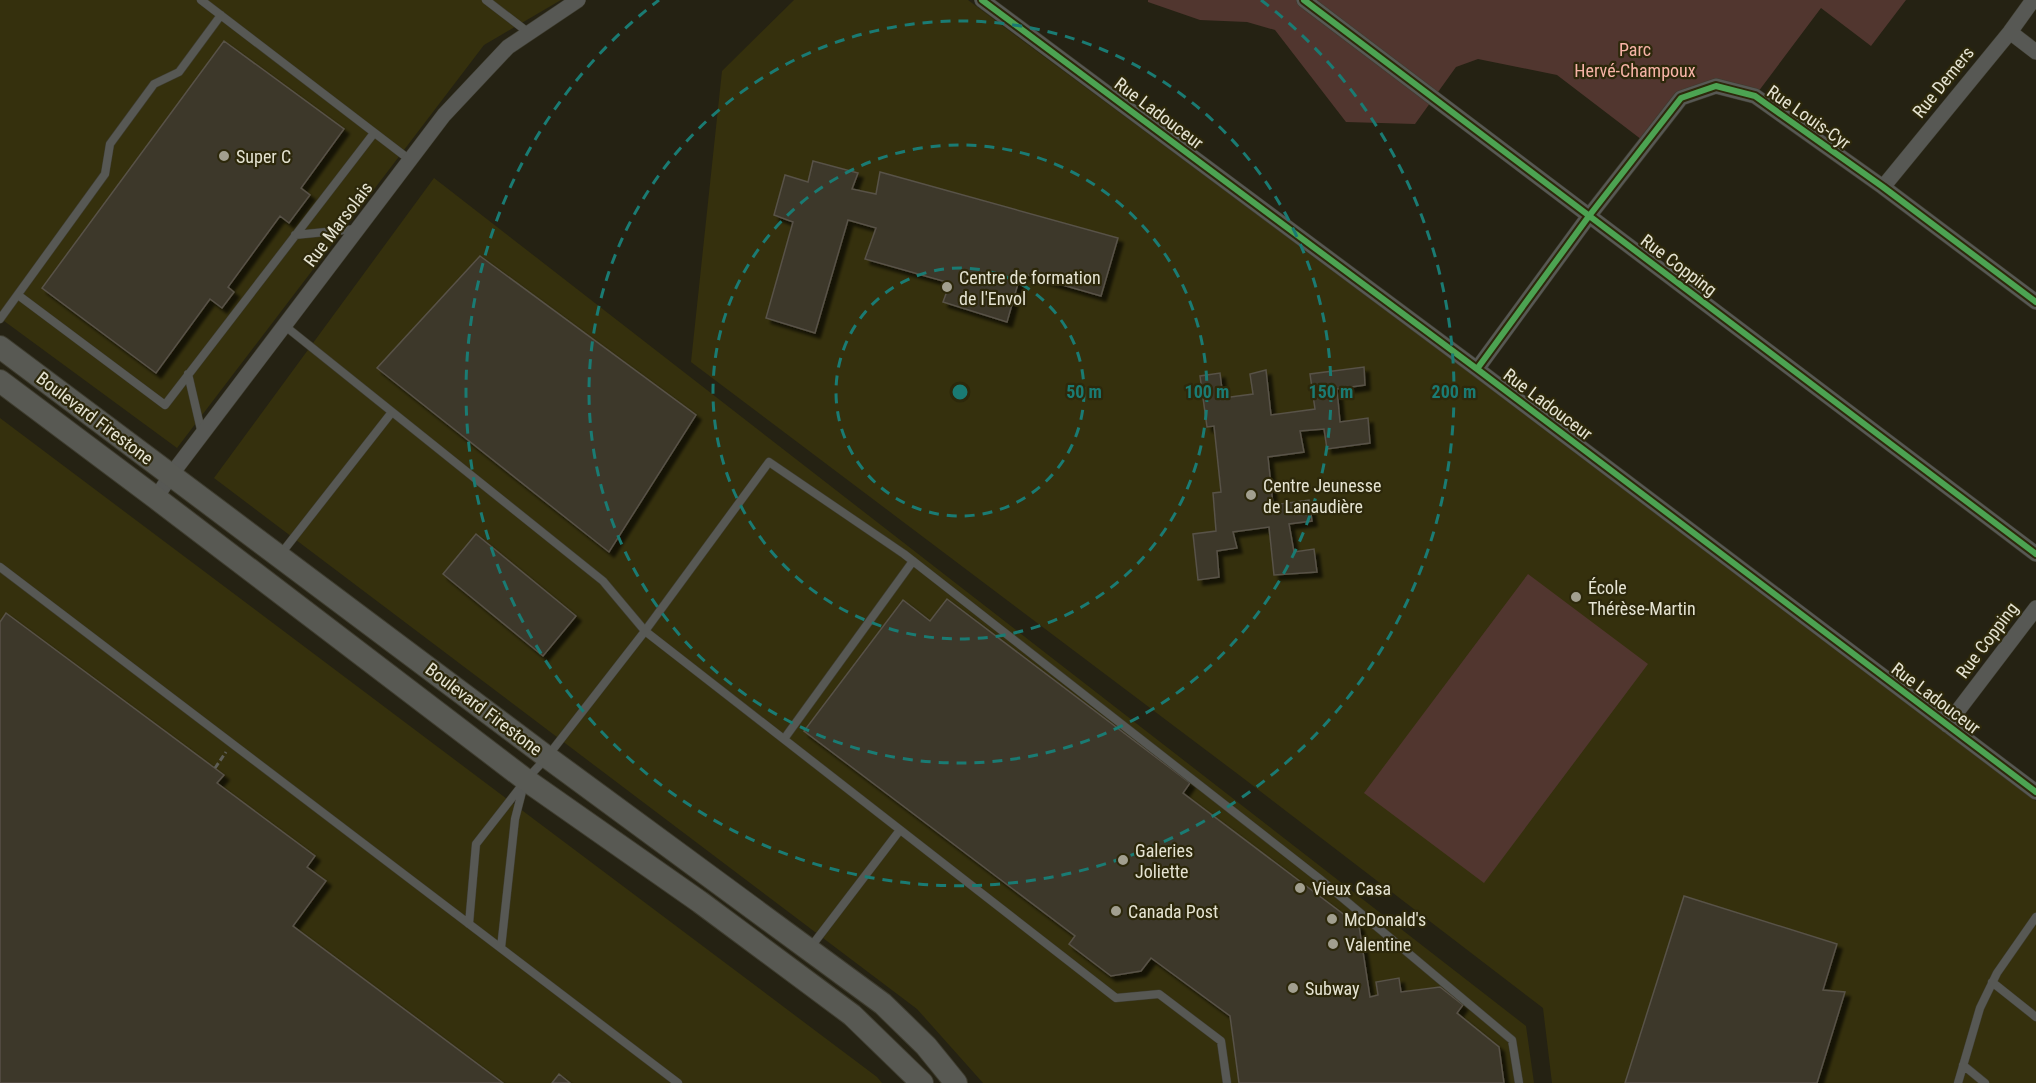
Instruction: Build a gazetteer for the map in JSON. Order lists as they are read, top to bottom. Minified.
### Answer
{"streets":{"main road":["Boulevard Firestone"],"street":["Rue Demers","Rue Ladouceur","Rue Louis-Cyr","Rue Marsolais","Rue Copping"]},"crossings":[["Rue Demers","Rue Louis-Cyr"],["Rue Ladouceur","Rue Louis-Cyr"],["Rue Ladouceur","Rue Copping"],["Rue Louis-Cyr","Rue Copping"],["Rue Marsolais","Boulevard Firestone"]],"parks":["Parc Hervé-Champoux"],"places":["Super C","Centre de formation de l'Envol","Centre Jeunesse de Lanaudière","École Thérèse-Martin","Galeries Joliette","Vieux Casa","Canada Post","McDonald's","Valentine","Subway"],"rings":["50 m","100 m","150 m","200 m"]}
